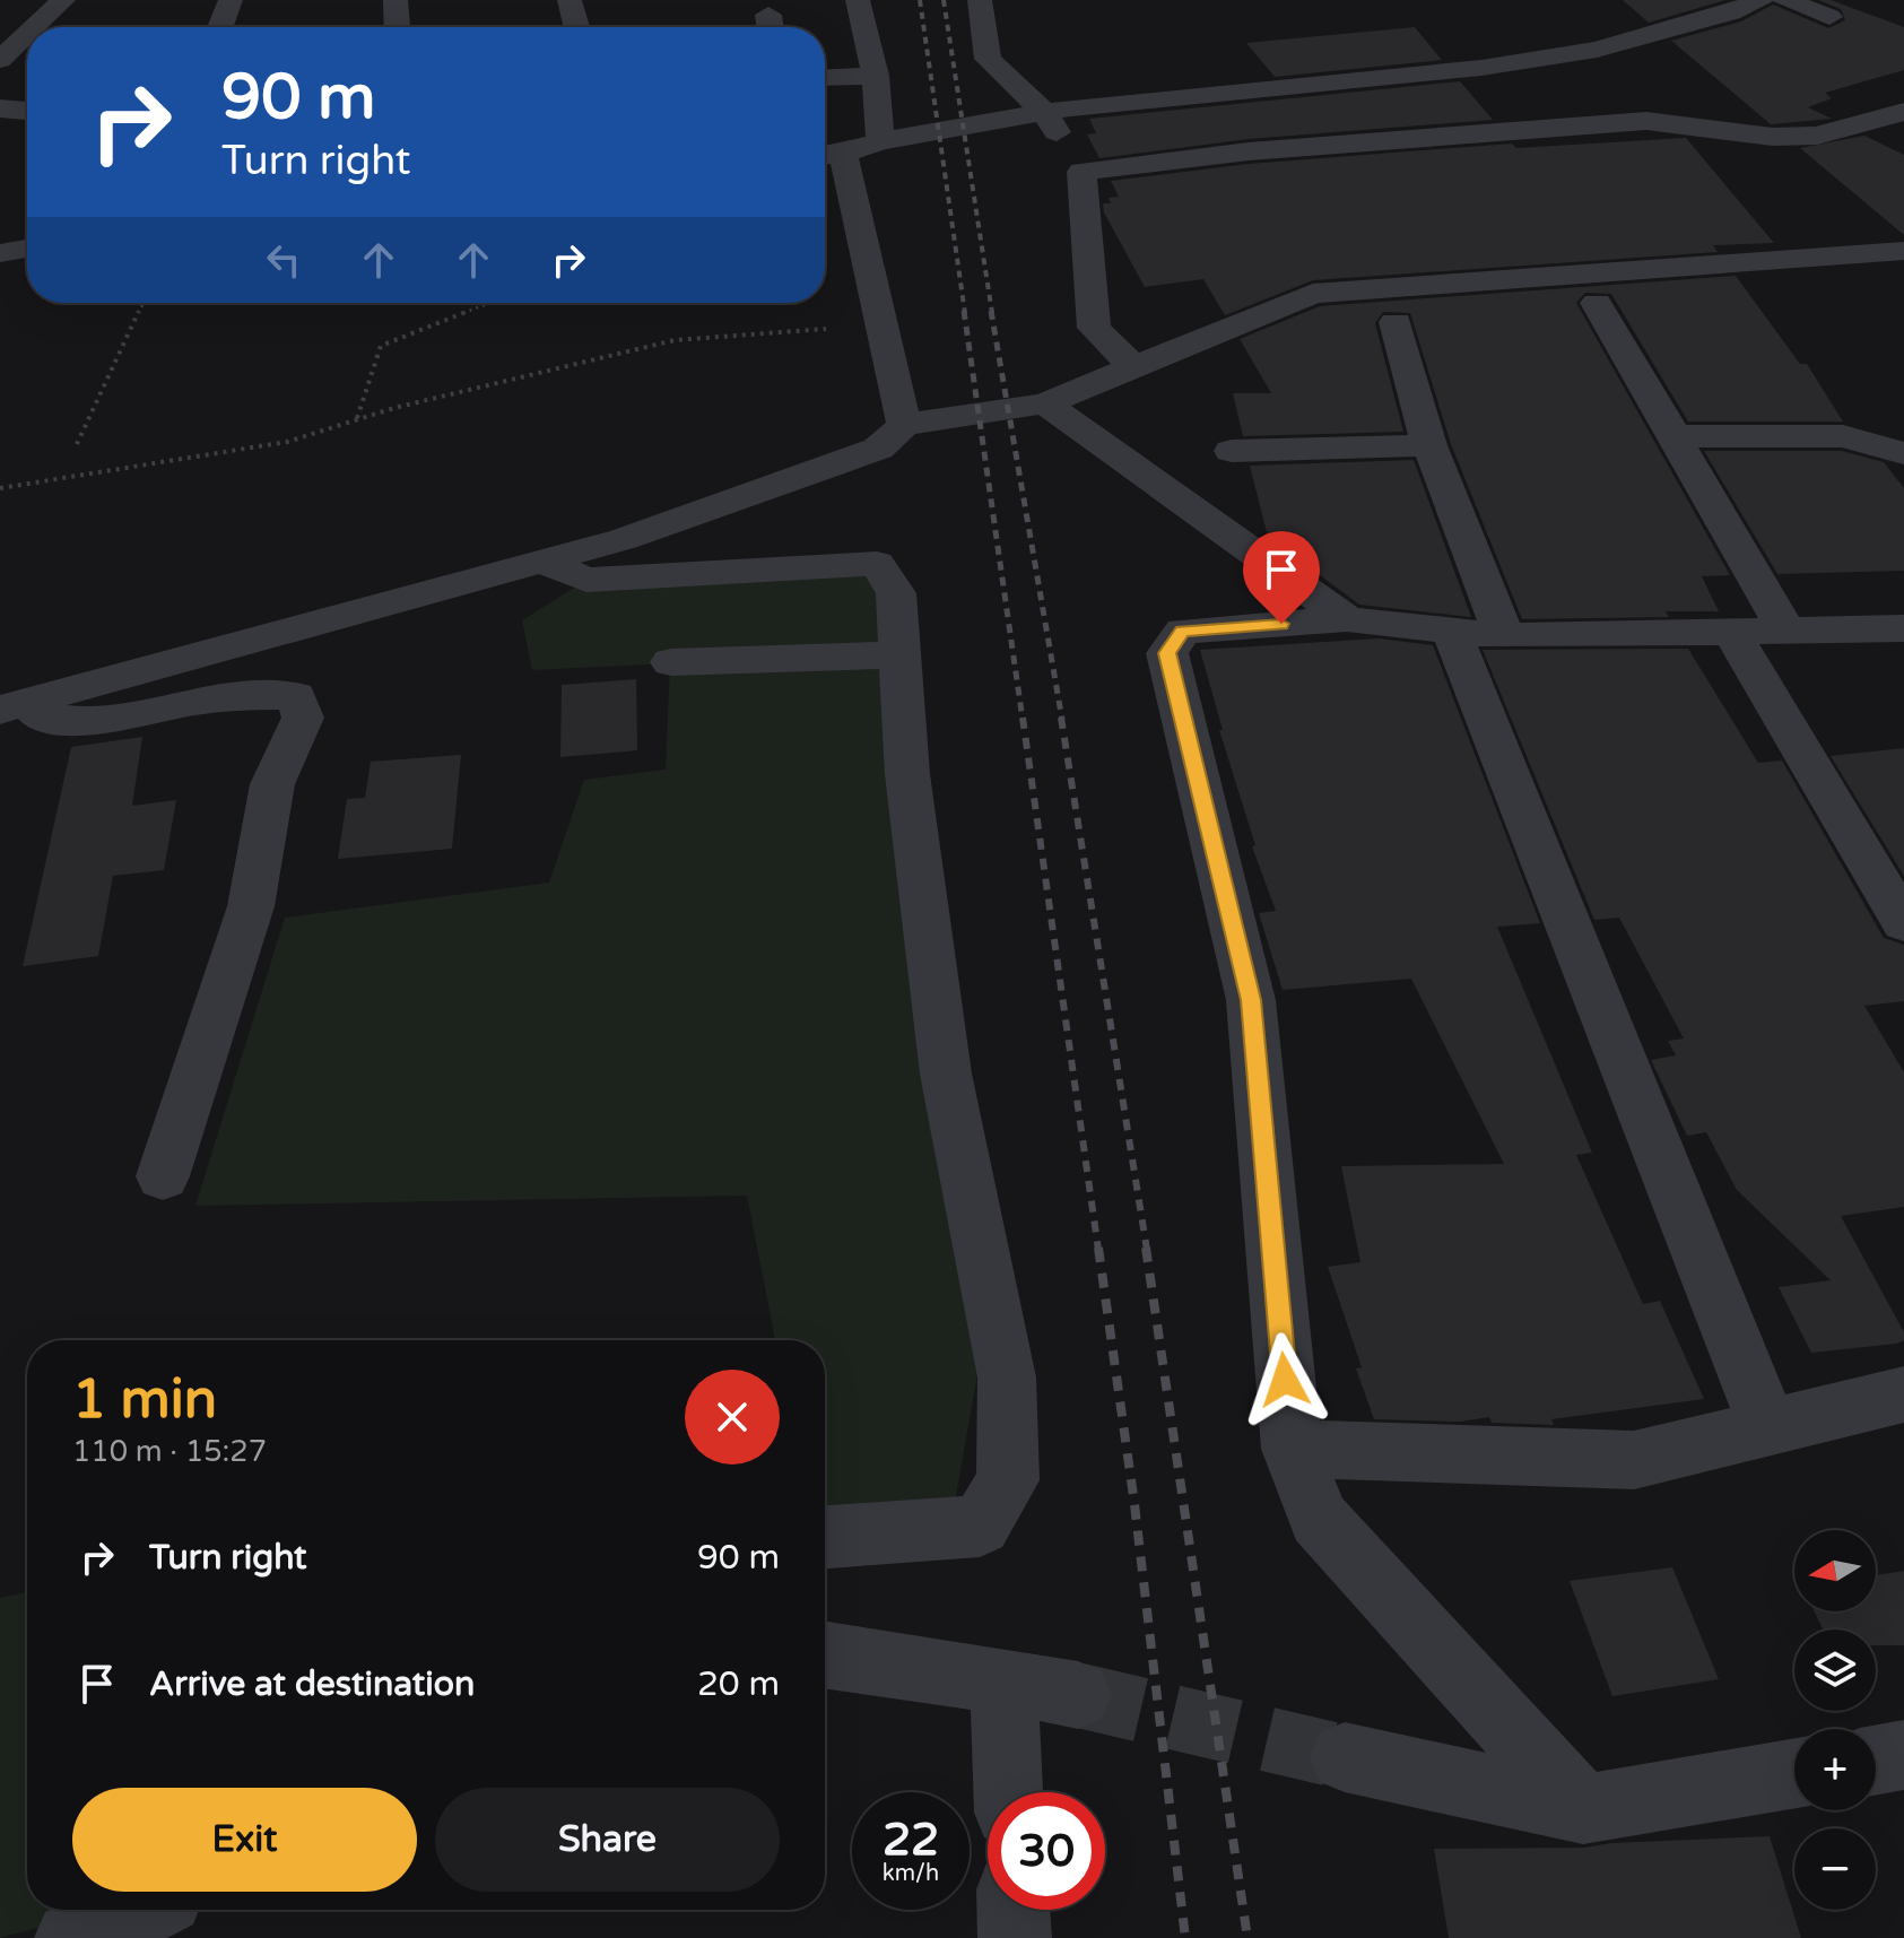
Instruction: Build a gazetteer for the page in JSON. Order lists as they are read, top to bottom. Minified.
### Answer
{"north":"left","page":{"turn":["90 m","Turn right"],"heading":["1 min","110 m · 15:27"],"list":[{"name":"Turn right","value":"90 m"},{"name":"Arrive at destination","value":"20 m"}],"map_buttons":["+","−"],"buttons":["Exit","Share"],"speed":"22 km/h","limit":"30"}}
